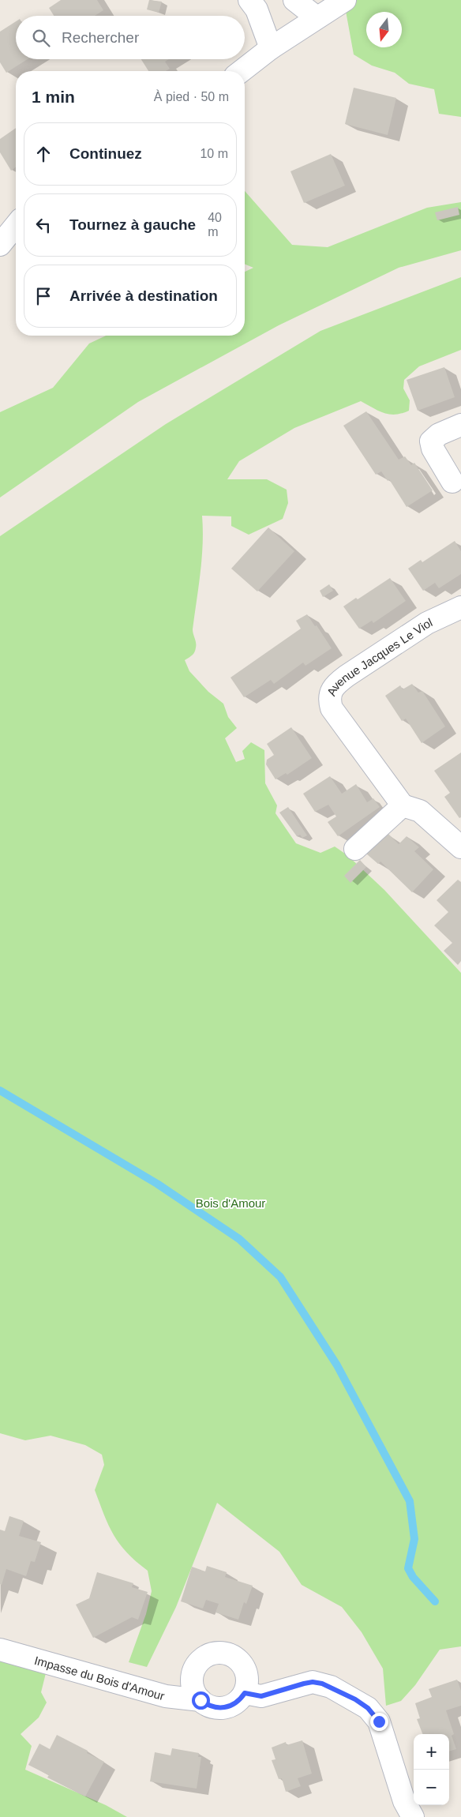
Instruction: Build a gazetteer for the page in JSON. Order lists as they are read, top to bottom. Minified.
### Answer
{"streets":{"street":["Avenue Jacques Le Viol","Impasse du Bois d'Amour"]},"parks":["Bois d'Amour"],"north":"bottom","page":{"search":"Rechercher","heading":["1 min","À pied · 50 m"],"list":[["Continuez","10 m"],["Tournez à gauche","40 m"],"Arrivée à destination"],"map_buttons":["+","−"]}}
